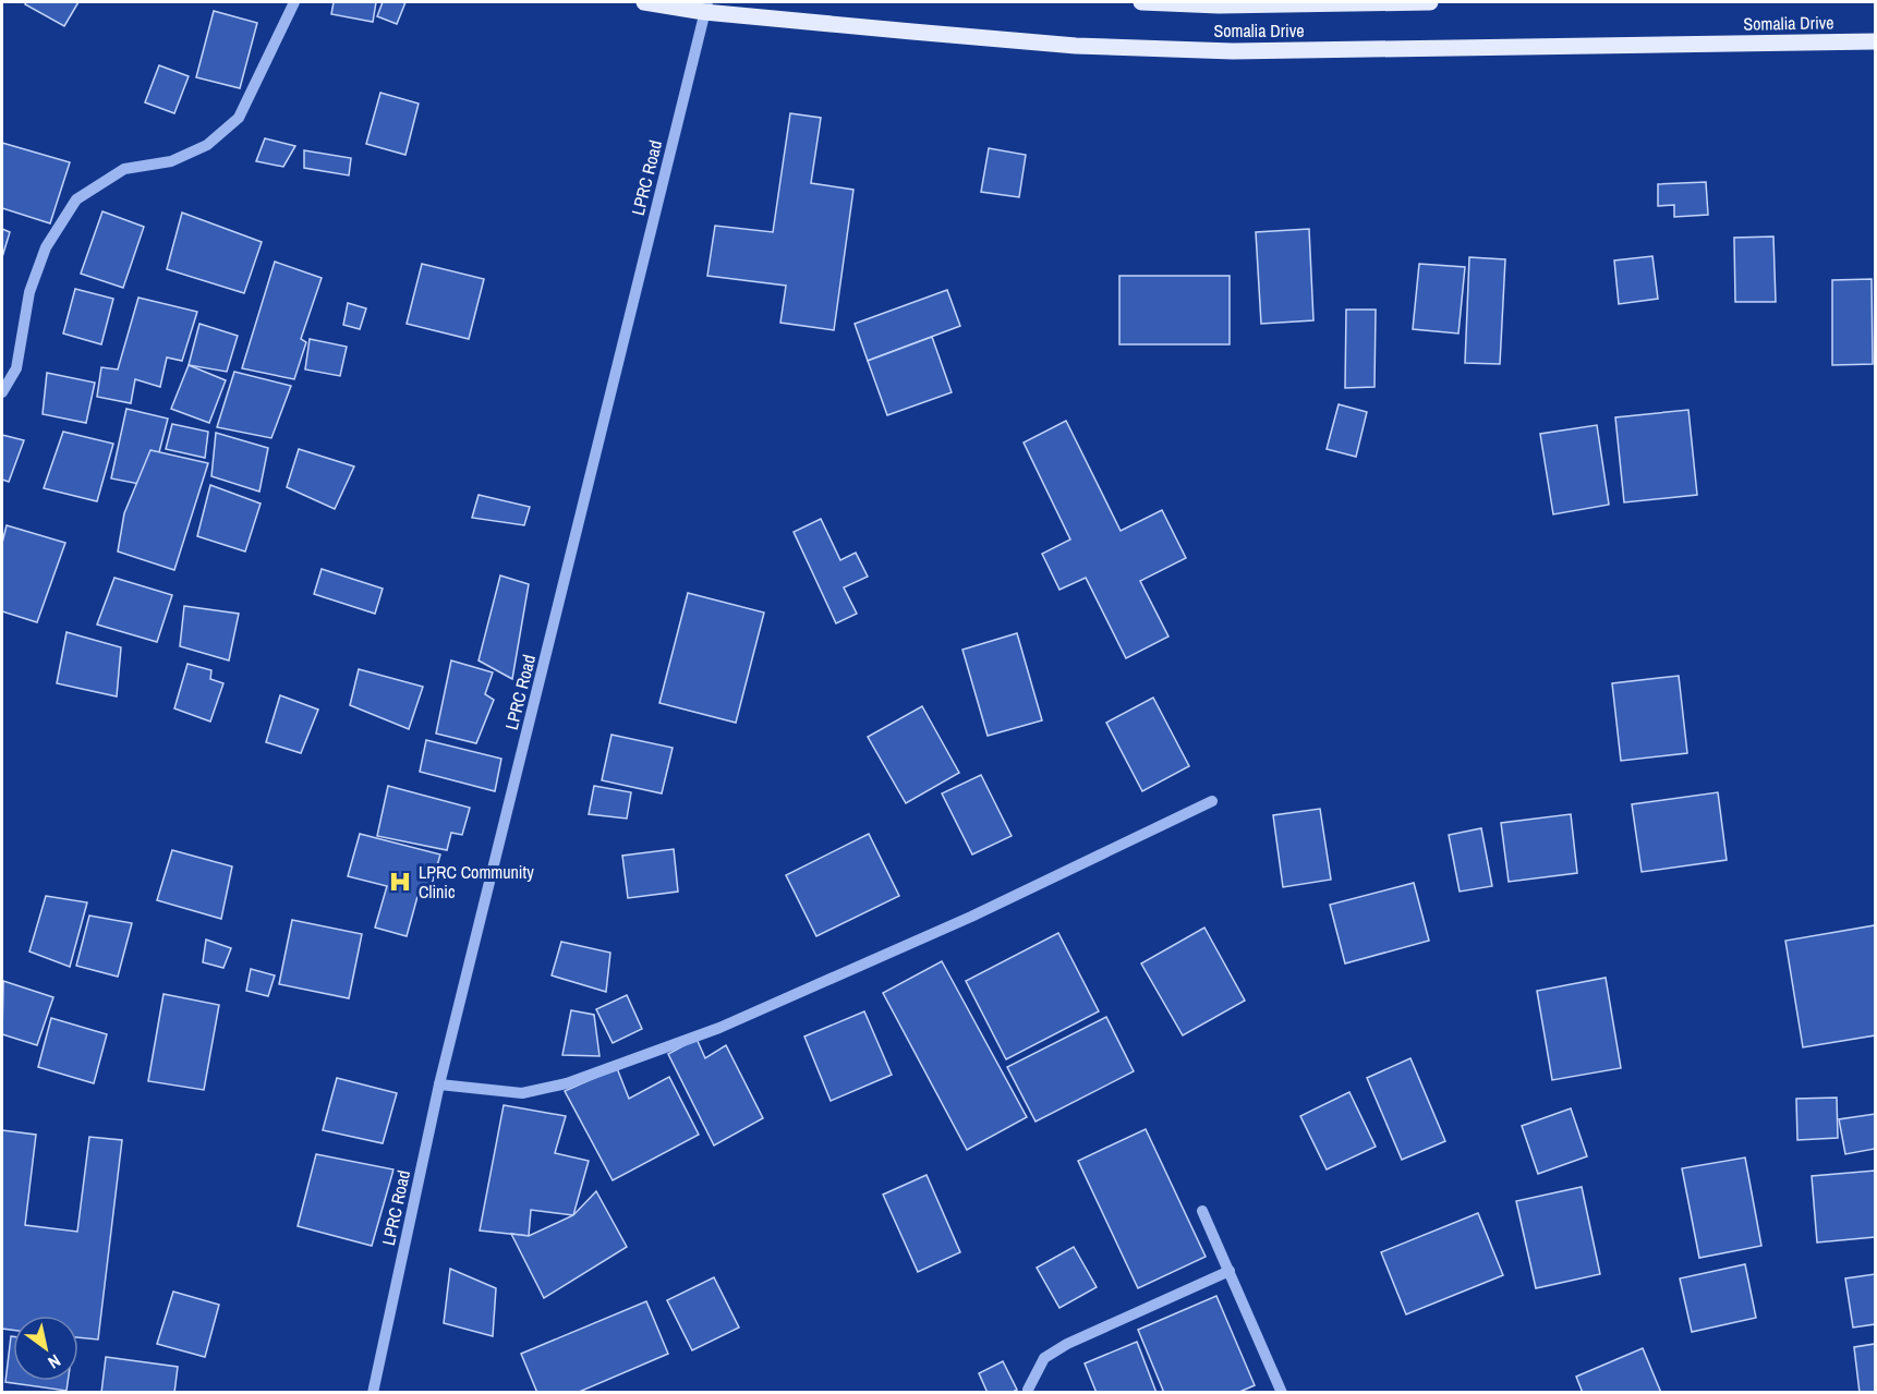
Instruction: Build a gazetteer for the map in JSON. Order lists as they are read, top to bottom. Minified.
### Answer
{"streets":{"main road":["Somalia Drive"],"street":["LPRC Road"]},"crossings":[["Somalia Drive","LPRC Road"]],"places":{"hospital":["LPRC Community Clinic"]},"north":"bottom right"}
